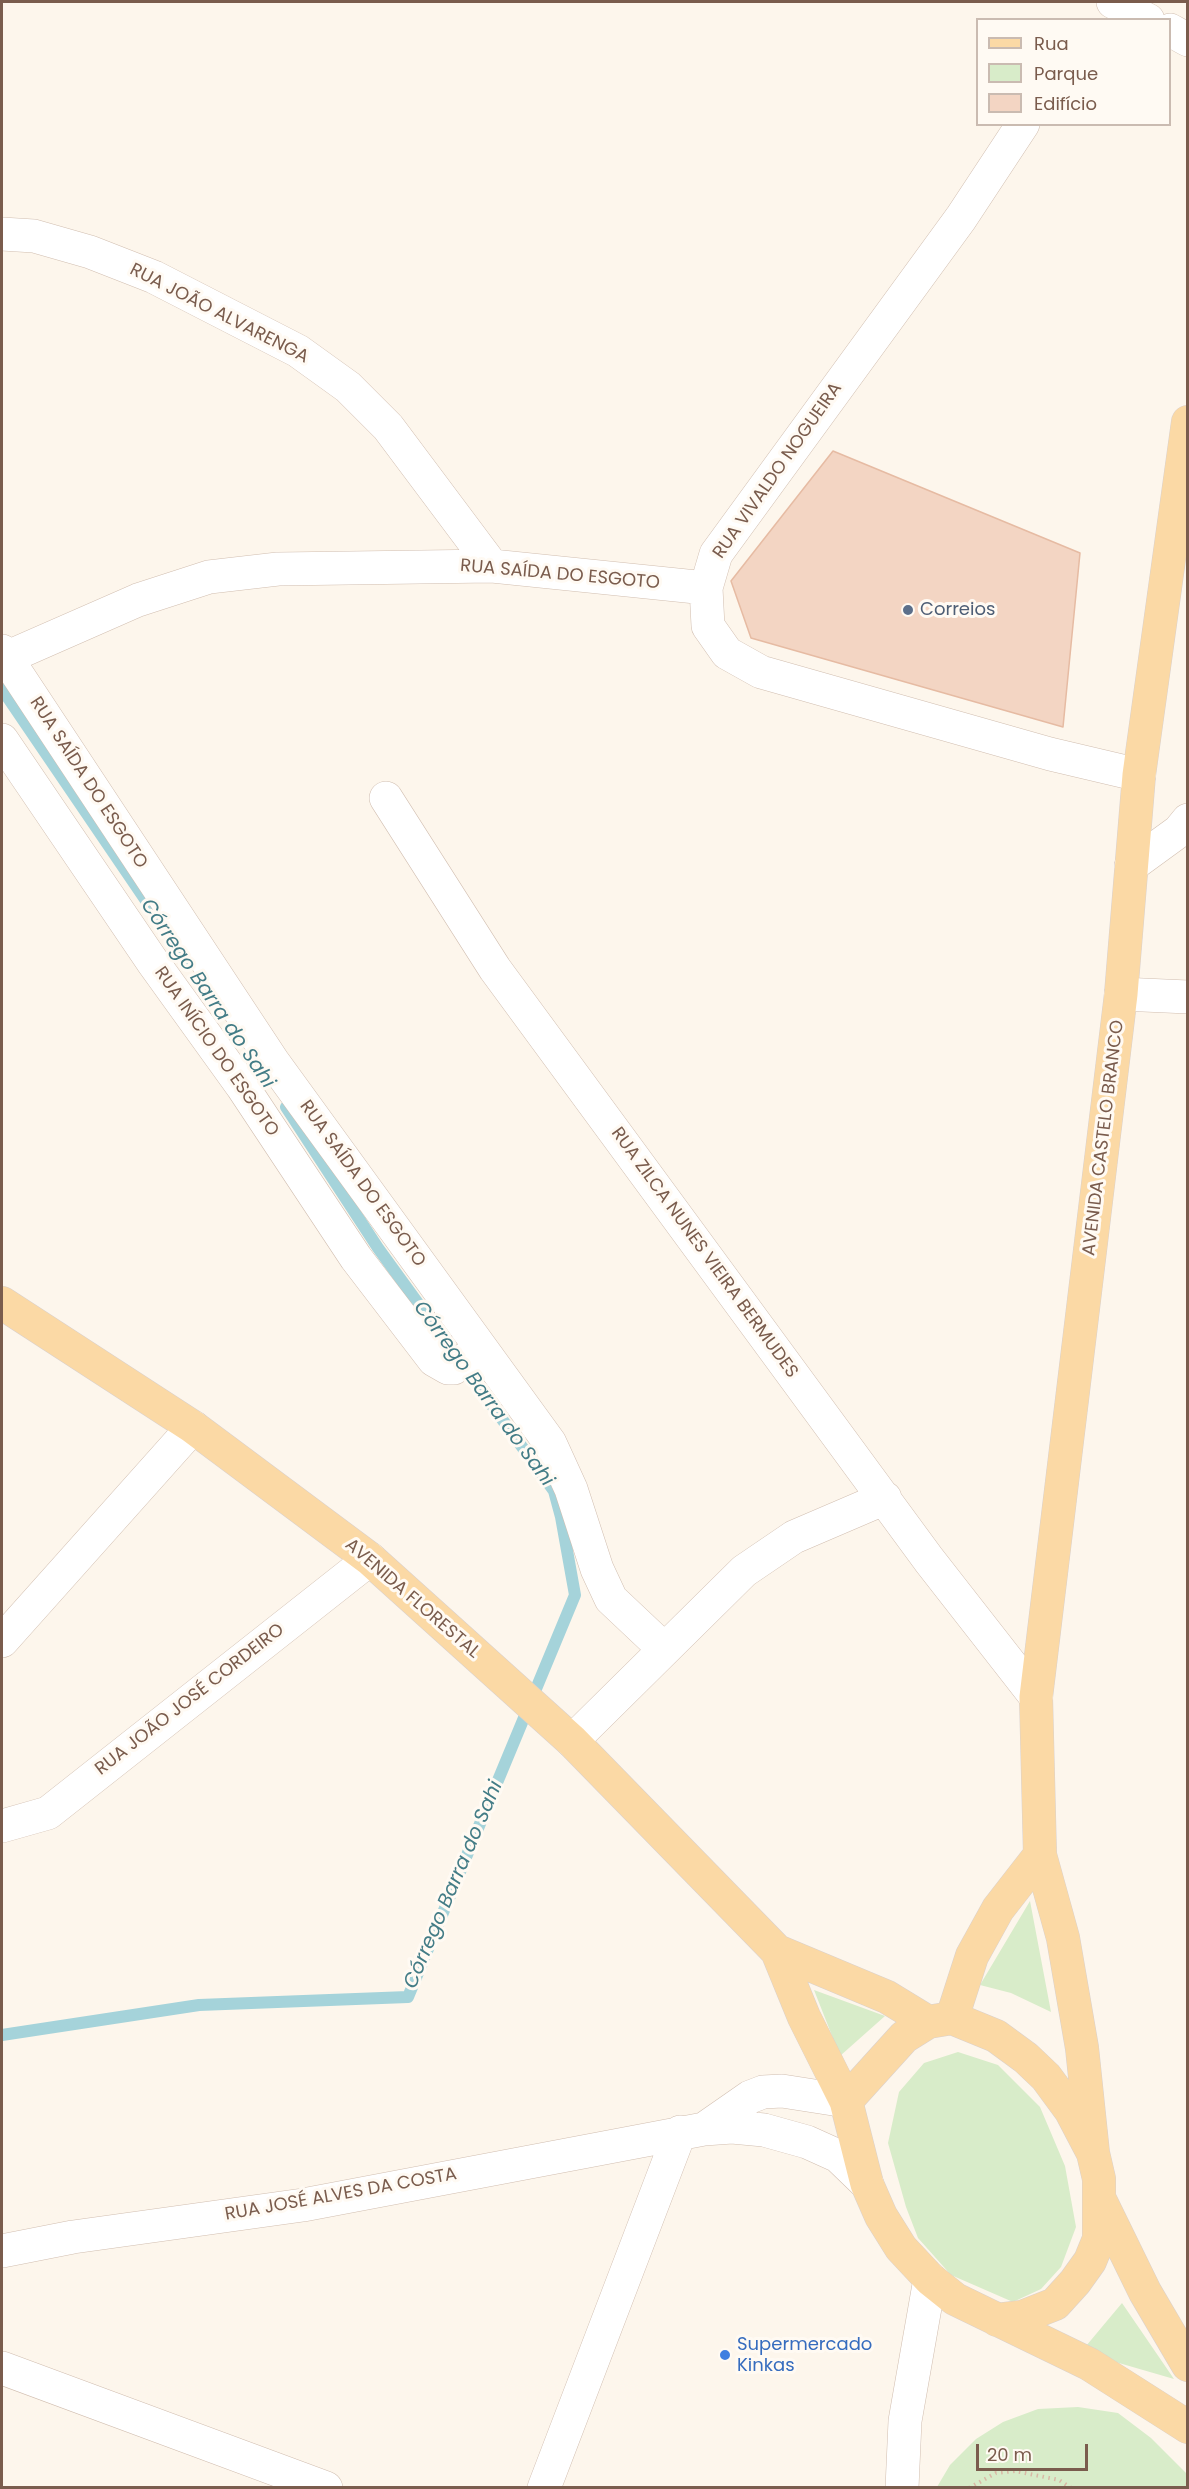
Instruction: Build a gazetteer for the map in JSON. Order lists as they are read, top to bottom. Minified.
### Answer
{"streets":{"main road":["AVENIDA CASTELO BRANCO","AVENIDA FLORESTAL"],"street":["RUA JOÃO ALVARENGA","RUA VIVALDO NOGUEIRA","RUA SAÍDA DO ESGOTO","RUA INÍCIO DO ESGOTO","RUA ZILCA NUNES VIEIRA BERMUDES","RUA JOÃO JOSÉ CORDEIRO","RUA JOSÉ ALVES DA COSTA"]},"crossings":[["RUA JOÃO ALVARENGA","RUA SAÍDA DO ESGOTO"],["RUA VIVALDO NOGUEIRA","RUA SAÍDA DO ESGOTO"],["RUA VIVALDO NOGUEIRA","AVENIDA CASTELO BRANCO"],["RUA SAÍDA DO ESGOTO","RUA INÍCIO DO ESGOTO"],["AVENIDA CASTELO BRANCO","RUA ZILCA NUNES VIEIRA BERMUDES"],["AVENIDA CASTELO BRANCO","AVENIDA FLORESTAL"],["AVENIDA FLORESTAL","RUA JOÃO JOSÉ CORDEIRO"],["AVENIDA FLORESTAL","RUA JOSÉ ALVES DA COSTA"]],"water":["Córrego Barra do Sahi"],"places":["Correios","Supermercado Kinkas"],"legend":["Rua","Parque","Edifício"],"scale_bar":"20 m"}
